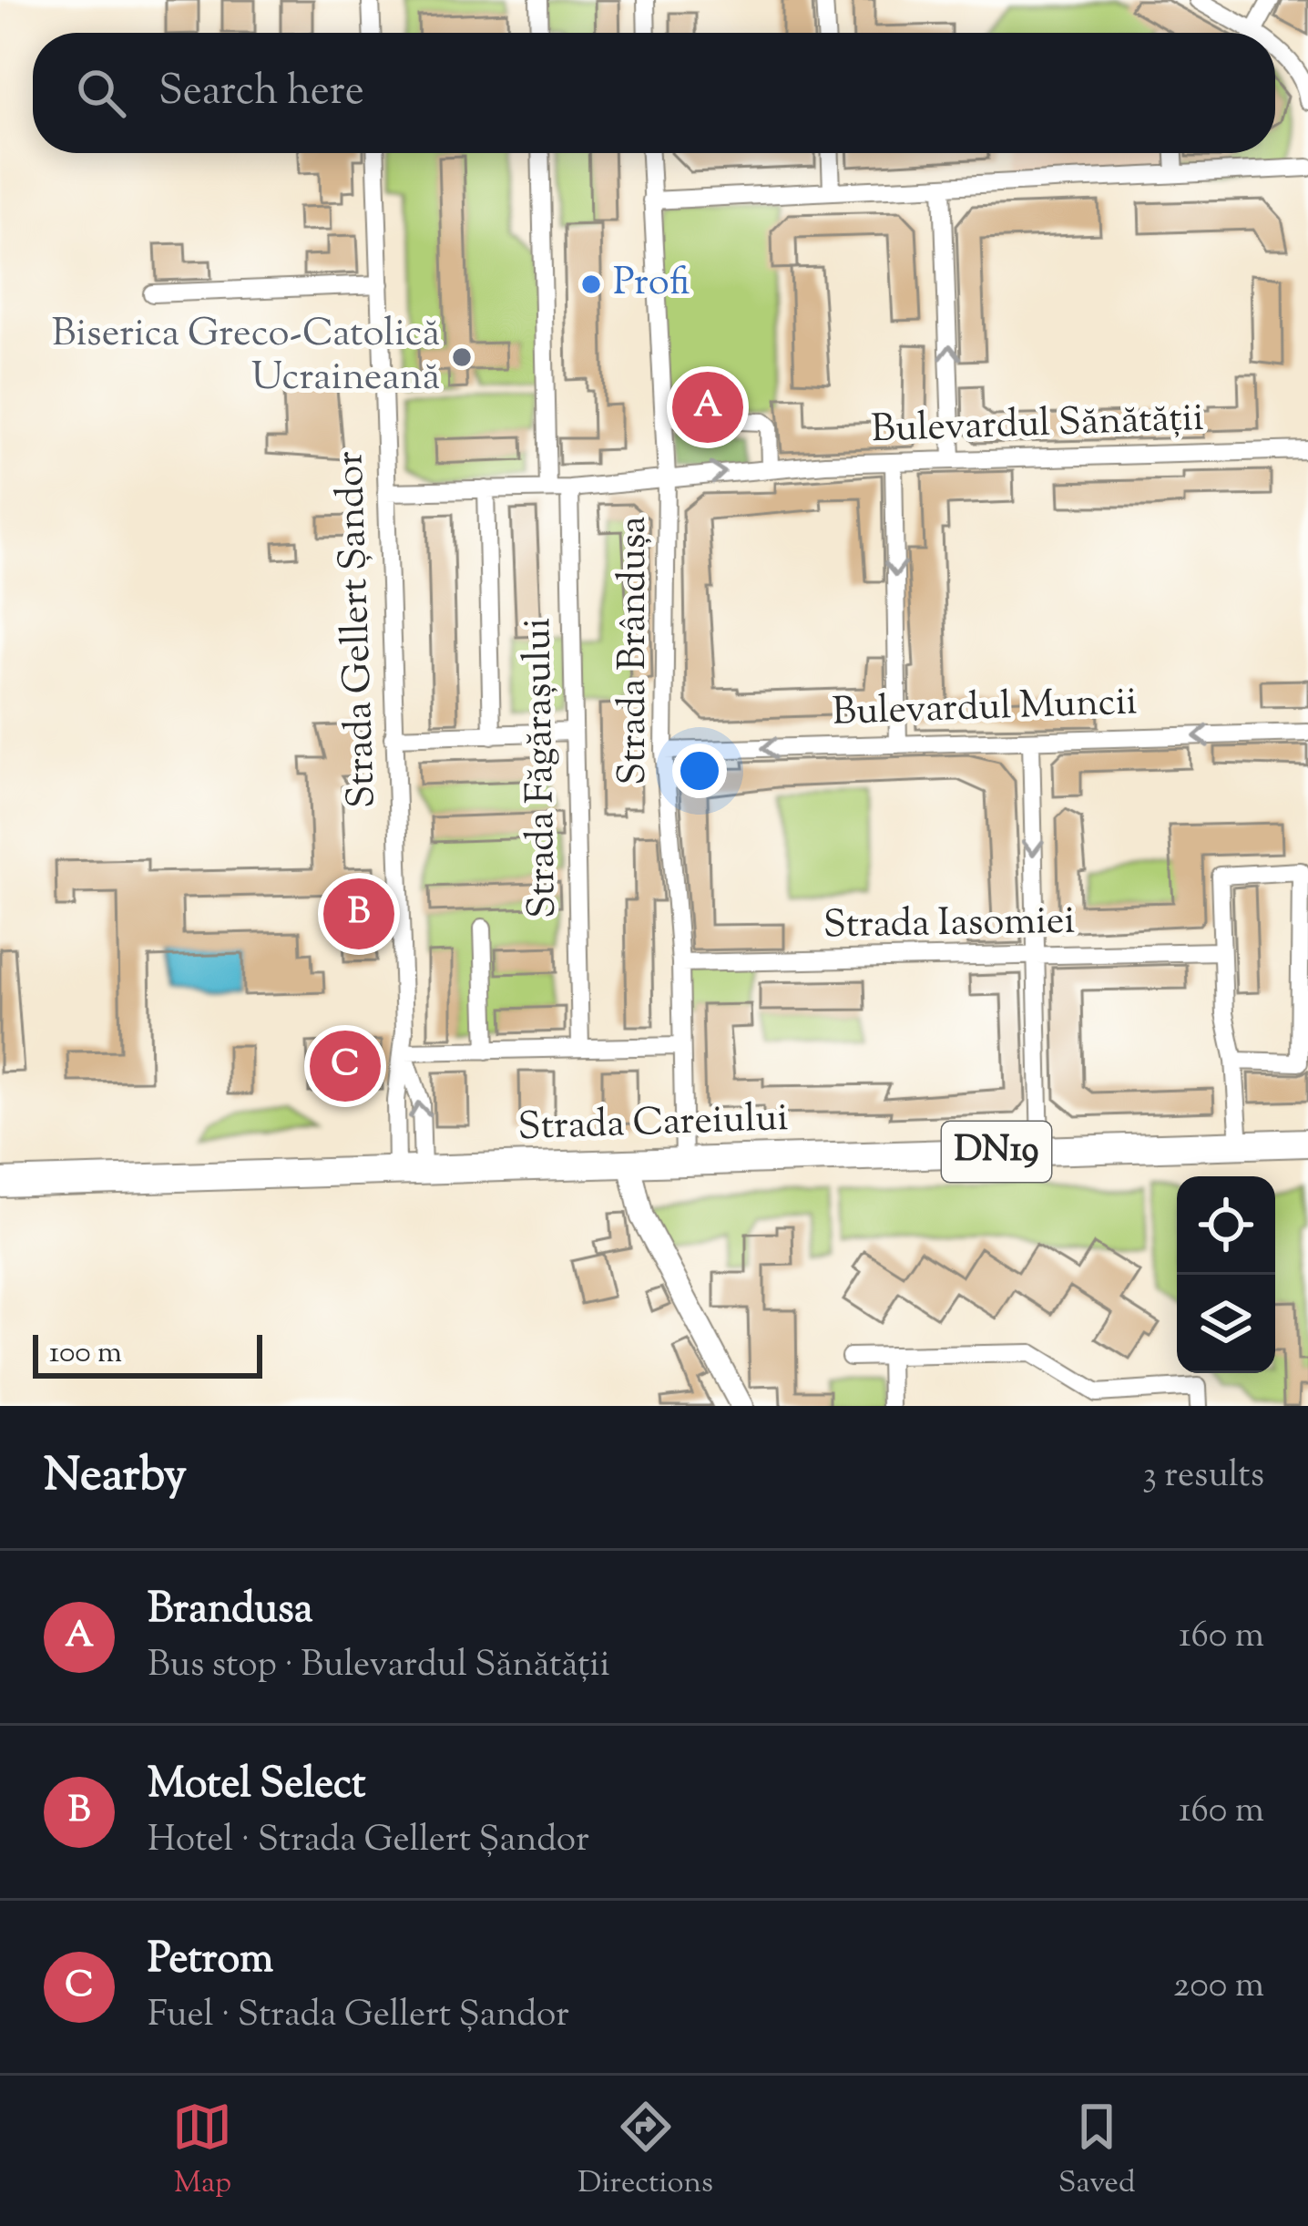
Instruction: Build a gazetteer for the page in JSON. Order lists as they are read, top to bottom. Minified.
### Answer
{"streets":{"main road":["Strada Careiului","DN19"],"street":["Bulevardul Sănătății","Strada Gellert Șandor","Strada Brândușa","Bulevardul Muncii","Strada Făgărașului","Strada Iasomiei"]},"crossings":[["Bulevardul Sănătății","Strada Gellert Șandor"],["Bulevardul Sănătății","Strada Brândușa"],["Bulevardul Sănătății","Strada Făgărașului"],["Strada Gellert Șandor","Strada Careiului"],["Strada Brândușa","Bulevardul Muncii"],["Strada Brândușa","Strada Iasomiei"],["Strada Brândușa","Strada Careiului"]],"one_way":["Bulevardul Muncii"],"places":["Profi","Biserica Greco-Catolică Ucraineană"],"scale_bar":"100 m","page":{"search":"Search here","pins":["A","B","C"],"scale":"100 m","heading":["Nearby","3 results"],"list":[{"mark":"A","name":"Brandusa","note":"Bus stop · Bulevardul Sănătății","value":"160 m"},{"mark":"B","name":"Motel Select","note":"Hotel · Strada Gellert Șandor","value":"160 m"},{"mark":"C","name":"Petrom","note":"Fuel · Strada Gellert Șandor","value":"200 m"}],"nav":["Map","Directions","Saved"]}}
